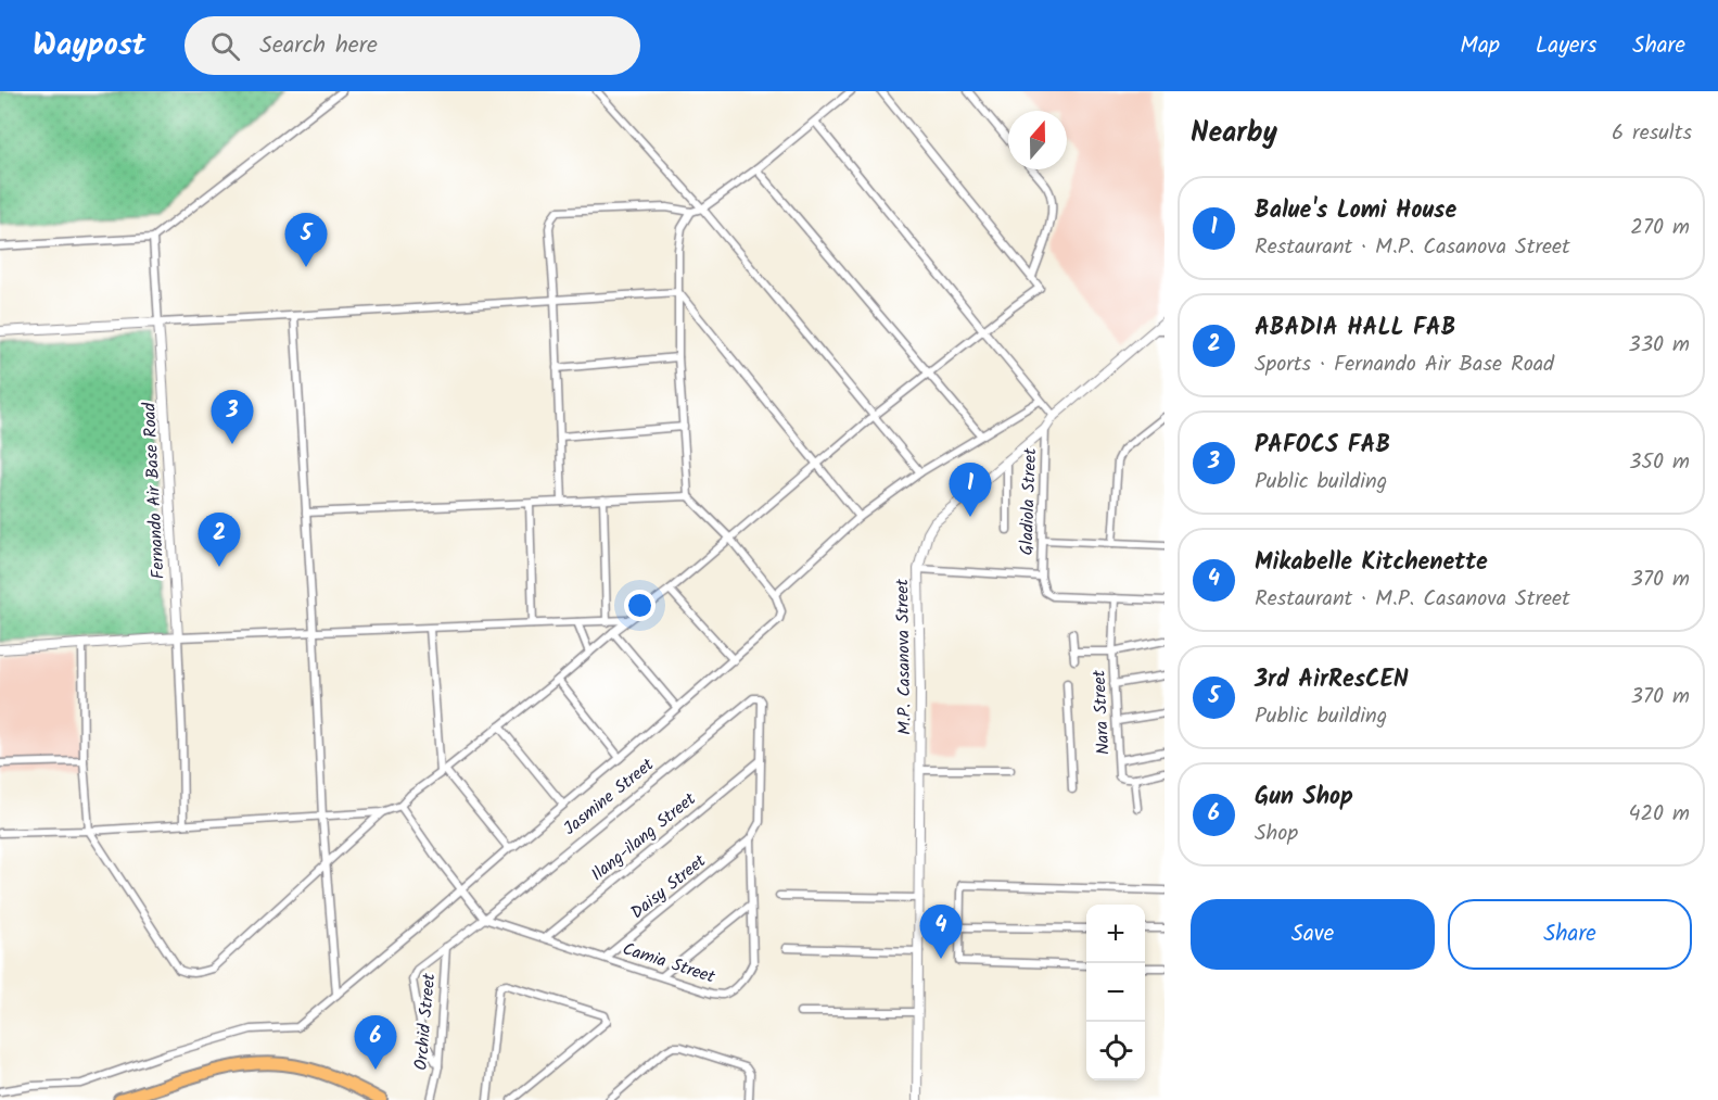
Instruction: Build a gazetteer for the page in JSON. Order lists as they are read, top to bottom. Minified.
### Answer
{"streets":{"street":["Fernando Air Base Road","Gladiola Street","M.P. Casanova Street","Nara Street","Jasmine Street","Ilang-ilang Street","Daisy Street","Camia Street","Orchid Street"]},"crossings":[["Gladiola Street","M.P. Casanova Street"],["Jasmine Street","Ilang-ilang Street"],["Jasmine Street","Camia Street"],["Jasmine Street","Orchid Street"],["Ilang-ilang Street","Camia Street"],["Daisy Street","Camia Street"]],"north":"top","page":{"header":"Waypost","search":"Search here","nav":["Map","Layers","Share"],"heading":["Nearby","6 results"],"list":[{"mark":"1","name":"Balue's Lomi House","note":"Restaurant · M.P. Casanova Street","value":"270 m"},{"mark":"2","name":"ABADIA HALL FAB","note":"Sports · Fernando Air Base Road","value":"330 m"},{"mark":"3","name":"PAFOCS FAB","note":"Public building","value":"350 m"},{"mark":"4","name":"Mikabelle Kitchenette","note":"Restaurant · M.P. Casanova Street","value":"370 m"},{"mark":"5","name":"3rd AirResCEN","note":"Public building","value":"370 m"},{"mark":"6","name":"Gun Shop","note":"Shop","value":"420 m"}],"pins":["5","3","1","2","4","6"],"buttons":["Save","Share"],"map_buttons":["+","−"]}}
